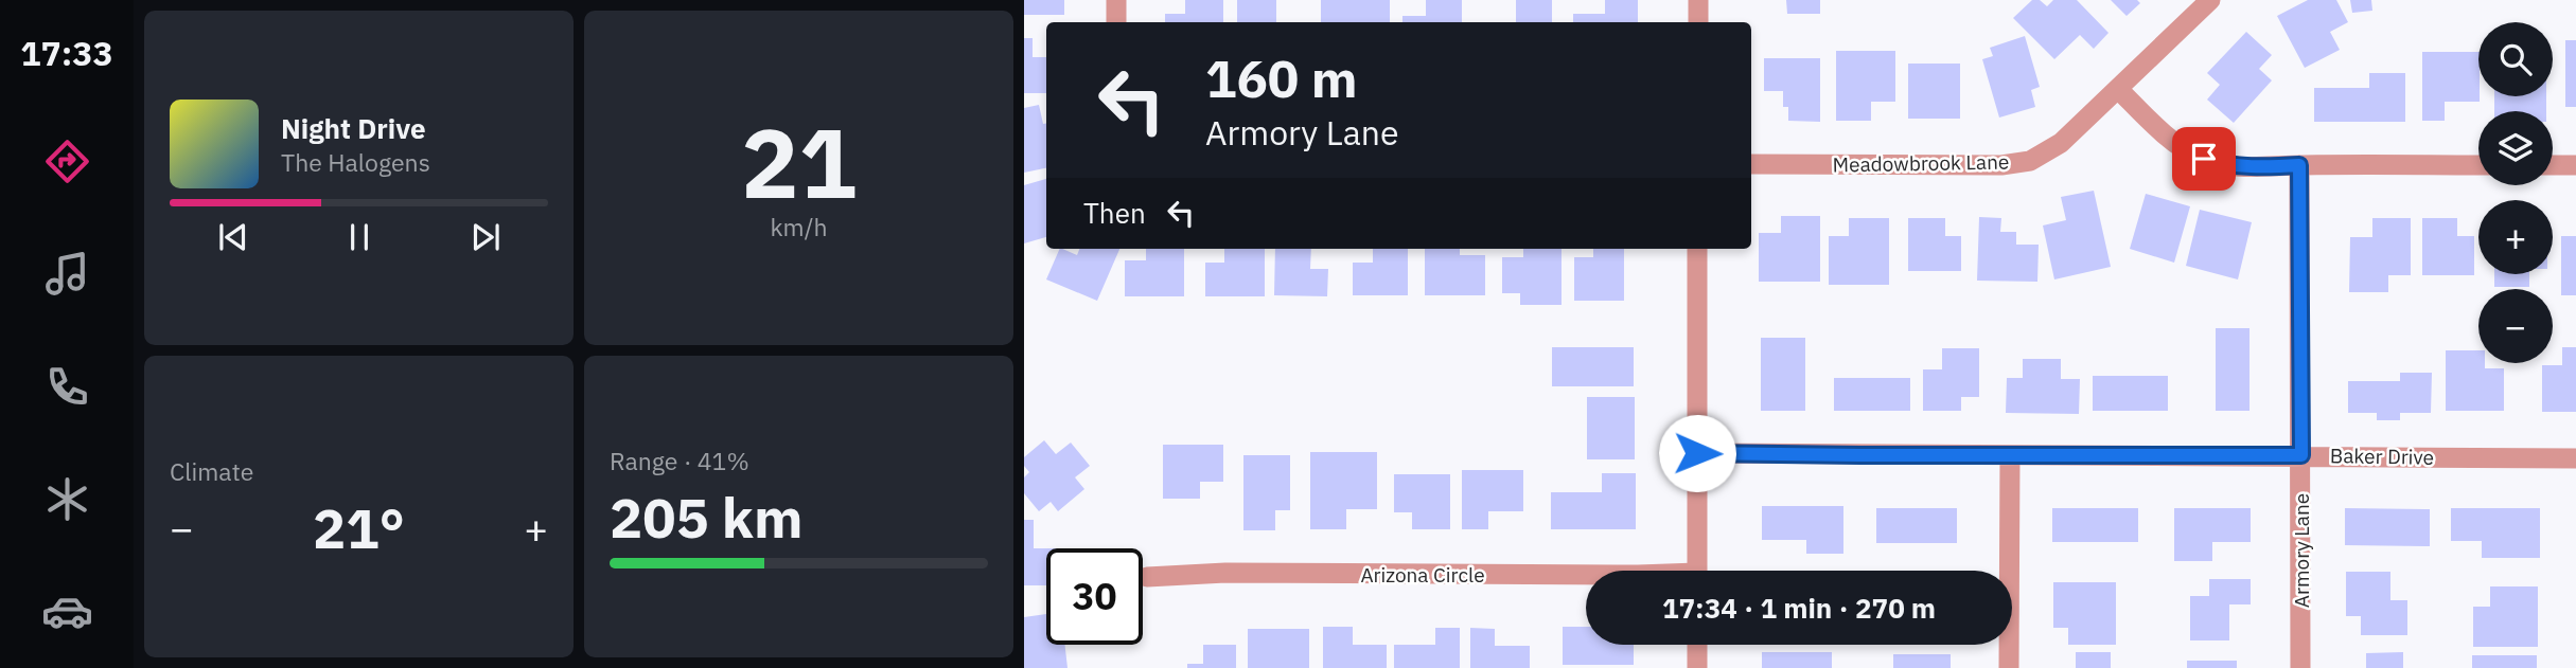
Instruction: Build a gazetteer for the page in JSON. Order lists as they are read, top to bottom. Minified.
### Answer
{"streets":{"street":["Meadowbrook Lane","Baker Drive","Armory Lane","Arizona Circle"]},"crossings":[["Baker Drive","Armory Lane"]],"page":{"tabs":"17:33","tile":[["21","km/h"],"Climate",["Range · 41%","205 km"]],"map_buttons":["+","−"],"turn":["160 m","Armory Lane"],"song":["Night Drive","The Halogens"],"then":"Then","heat":["−","21°","+"],"limit":"30","trip":"17:34 · 1 min · 270 m"}}
